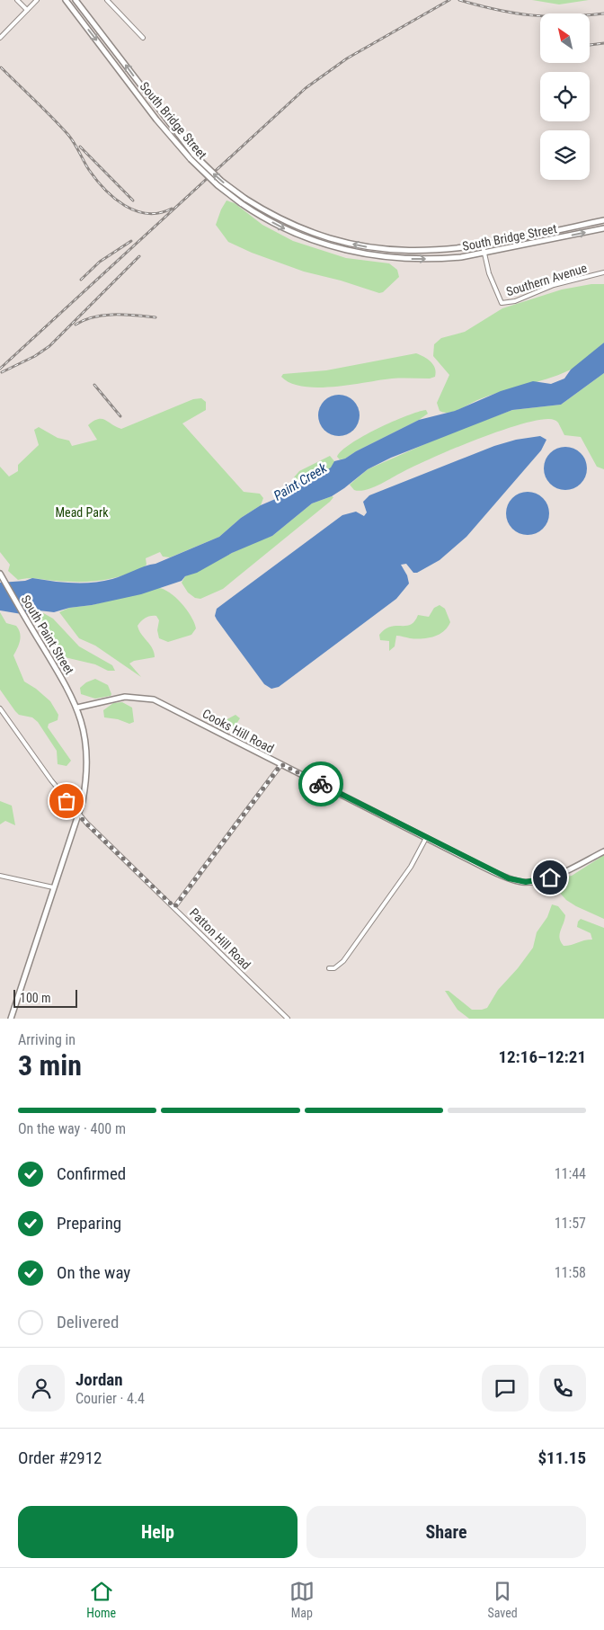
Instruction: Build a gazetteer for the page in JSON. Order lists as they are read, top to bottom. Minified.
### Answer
{"streets":{"main road":["South Bridge Street","South Paint Street","Cooks Hill Road"],"street":["Southern Avenue","Patton Hill Road"]},"crossings":[["South Bridge Street","Southern Avenue"],["South Paint Street","Cooks Hill Road"],["South Paint Street","Patton Hill Road"]],"water":["Paint Creek"],"parks":["Mead Park"],"scale_bar":"100 m","north":"top left","page":{"scale":"100 m","heading":["3 min","Arriving in","12:16–12:21"],"panel":["Jordan","Courier · 4.4","Order #2912","$11.15"],"bar":"On the way · 400 m","list":[["Confirmed","11:44"],["Preparing","11:57"],["On the way","11:58"],"Delivered"],"buttons":["Help","Share"],"tabs":["Home","Map","Saved"]}}
